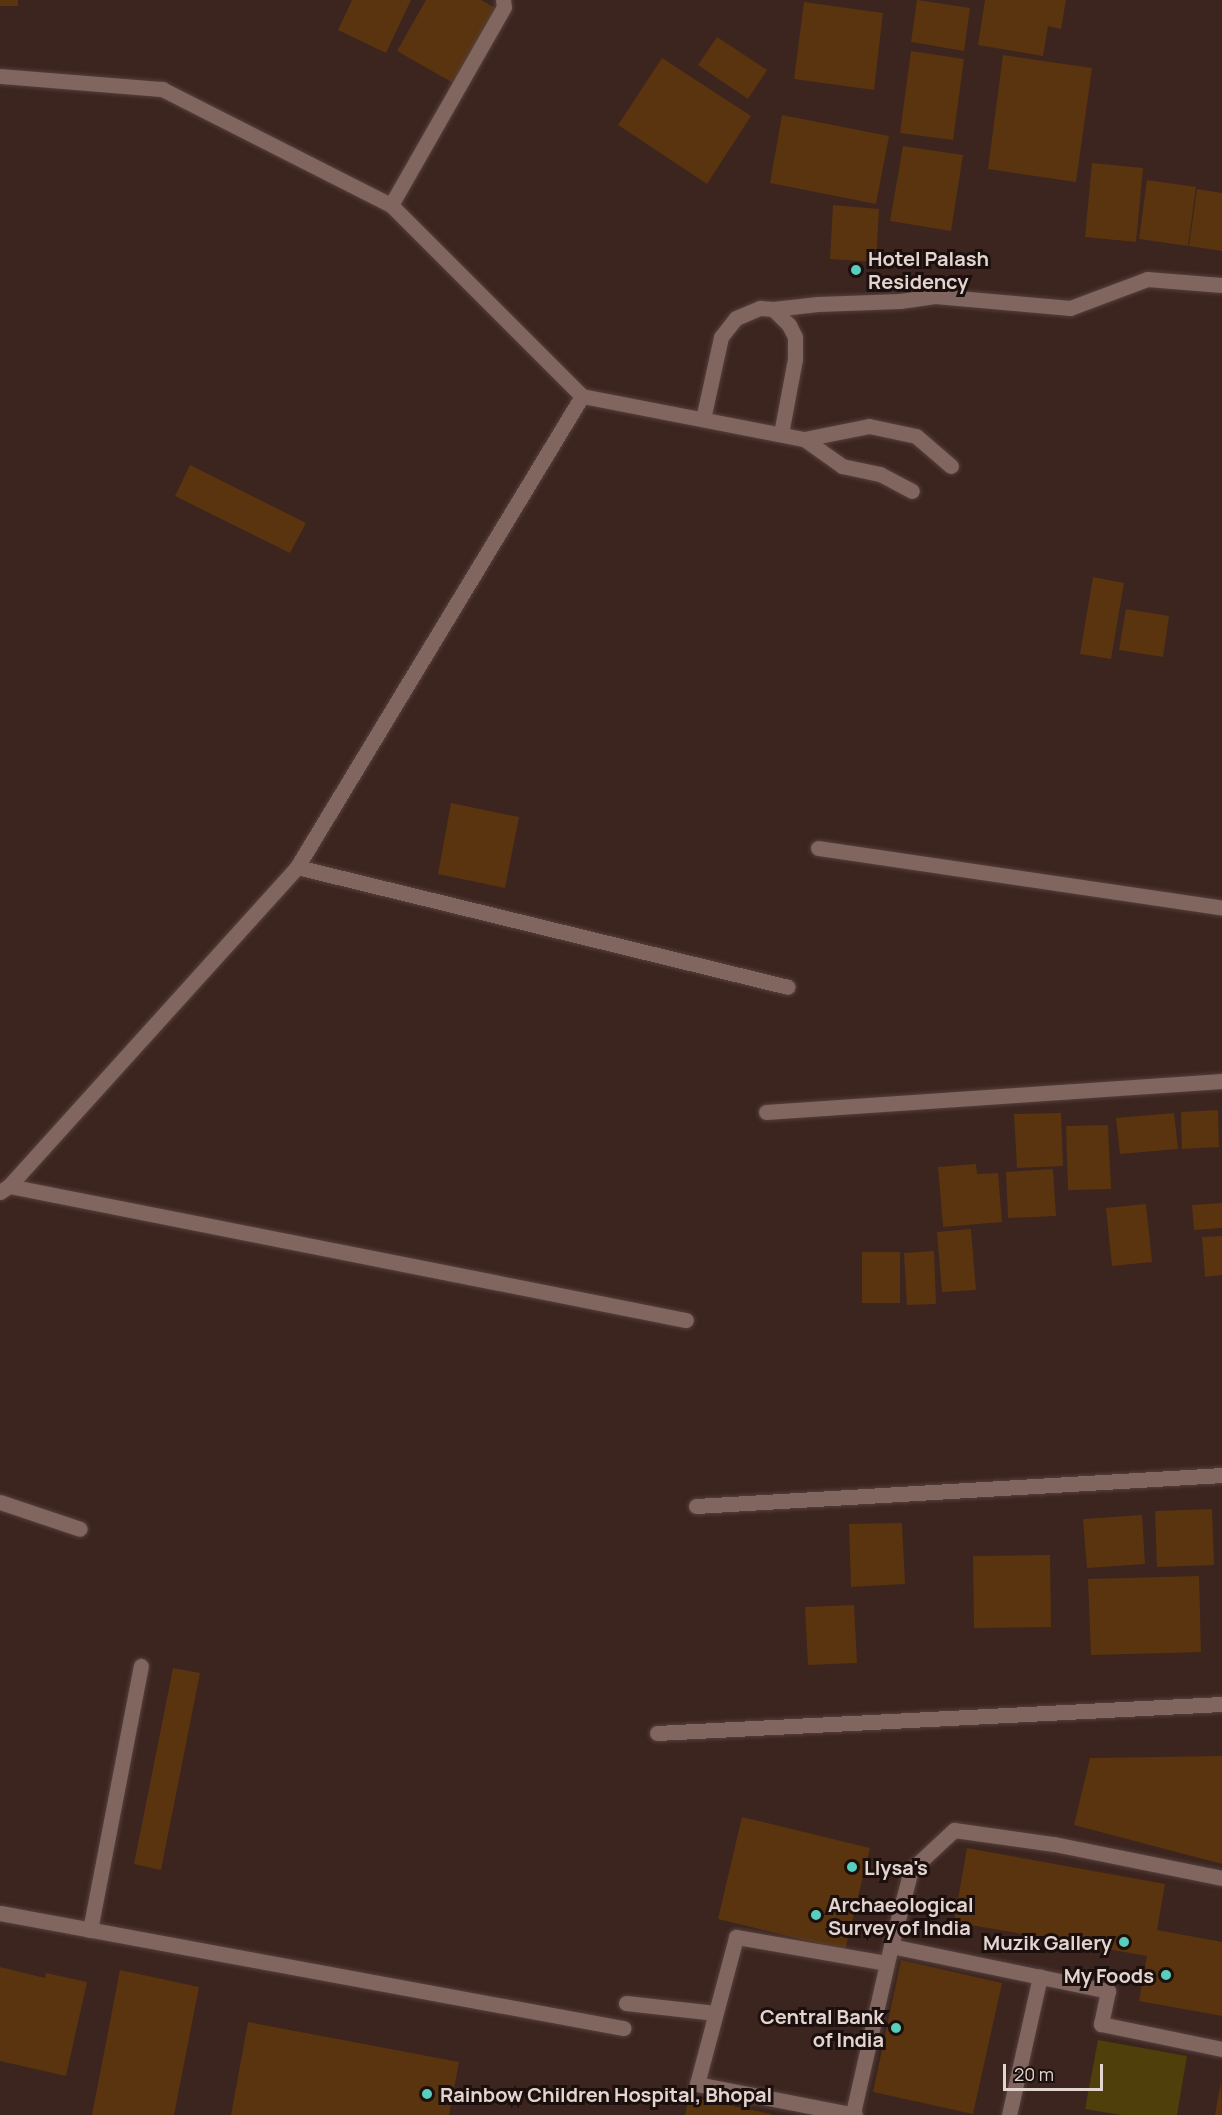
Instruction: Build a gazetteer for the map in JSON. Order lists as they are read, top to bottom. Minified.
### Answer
{"places":["Hotel Palash Residency","Llysa's","Archaeological Survey of India","Muzik Gallery","My Foods","Central Bank of India","Rainbow Children Hospital, Bhopal"],"scale_bar":"20 m"}
